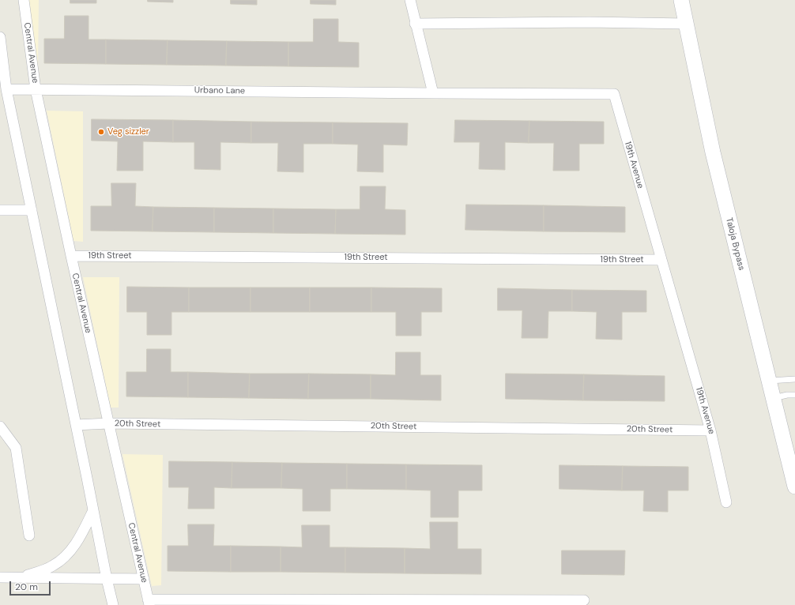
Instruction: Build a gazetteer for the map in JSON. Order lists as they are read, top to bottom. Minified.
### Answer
{"streets":{"main road":["Taloja Bypass"],"street":["Central Avenue","Urbano Lane","19th Avenue","19th Street","20th Street"]},"crossings":[["Central Avenue","Urbano Lane"],["Central Avenue","19th Street"],["Central Avenue","20th Street"],["Urbano Lane","19th Avenue"],["19th Avenue","19th Street"],["19th Avenue","20th Street"]],"places":["Veg sizzler"],"scale_bar":"20 m"}
